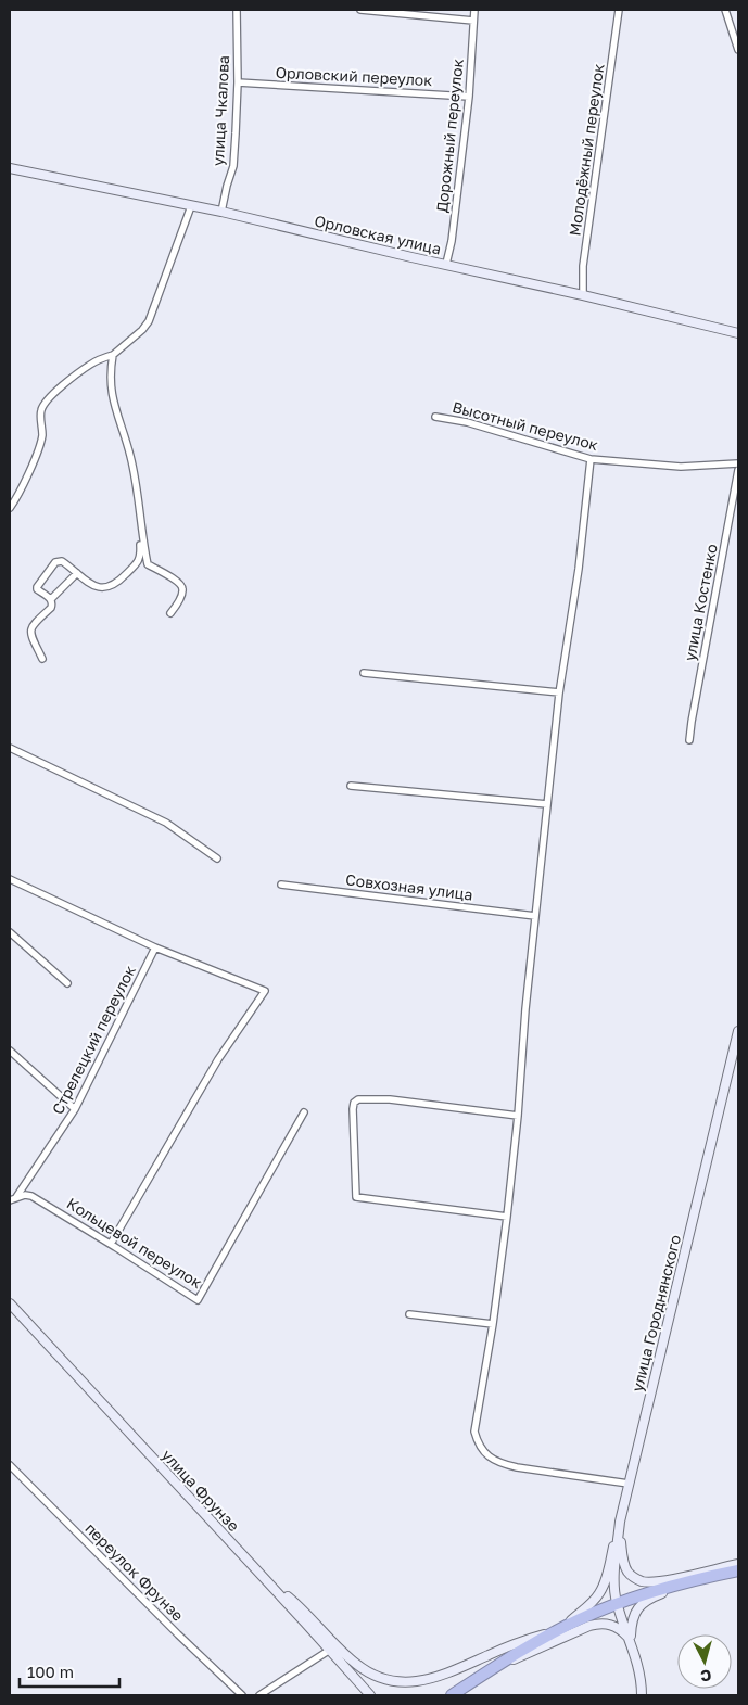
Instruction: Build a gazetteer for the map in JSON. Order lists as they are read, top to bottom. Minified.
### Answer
{"streets":{"main road":["Орловская улица","улица Городнянского","улица Фрунзе"],"street":["Орловский переулок","улица Чкалова","Дорожный переулок","Молодёжный переулок","Высотный переулок","улица Костенко","Совхозная улица","Стрелецкий переулок","Кольцевой переулок","переулок Фрунзе"]},"crossings":[["Орловский переулок","улица Чкалова"],["Орловский переулок","Дорожный переулок"],["улица Чкалова","Орловская улица"],["Дорожный переулок","Орловская улица"],["Молодёжный переулок","Орловская улица"],["Стрелецкий переулок","Кольцевой переулок"]],"scale_bar":"100 m","north":"bottom"}
